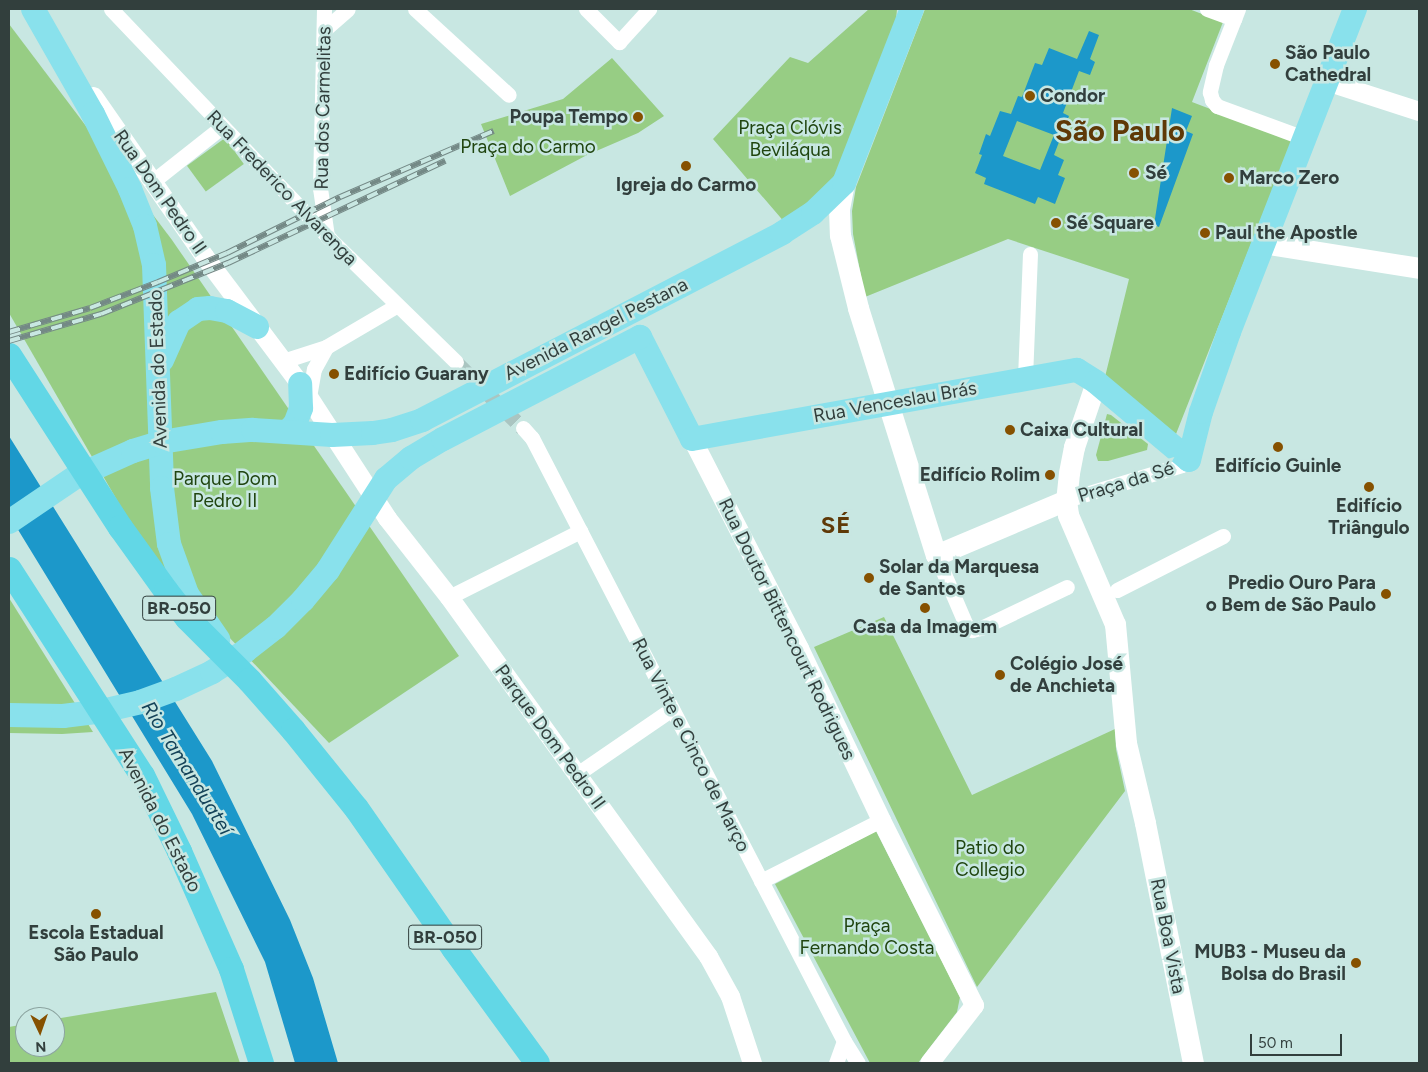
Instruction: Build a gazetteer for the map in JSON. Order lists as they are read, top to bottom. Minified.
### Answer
{"streets":{"highway":["Avenida do Estado","BR-050"],"main road":["Rua Dom Pedro II","Avenida Rangel Pestana","Rua Venceslau Brás","Praça da Sé","Rua Boa Vista"],"street":["Rua dos Carmelitas","Rua Frederico Alvarenga","Rua Doutor Bittencourt Rodrigues","Parque Dom Pedro II","Rua Vinte e Cinco de Março"]},"crossings":[["Rua dos Carmelitas","Rua Frederico Alvarenga"],["Rua Dom Pedro II","Avenida do Estado"],["Rua Dom Pedro II","Parque Dom Pedro II"],["Avenida Rangel Pestana","Parque Dom Pedro II"],["Rua Venceslau Brás","Praça da Sé"],["Rua Venceslau Brás","Rua Doutor Bittencourt Rodrigues"],["Praça da Sé","Rua Boa Vista"]],"districts":["São Paulo","SÉ"],"water":["Rio Tamanduateí"],"parks":["Praça Clóvis Beviláqua","Praça do Carmo","Parque Dom Pedro II","Patio do Collegio","Praça Fernando Costa"],"places":["São Paulo Cathedral","Condor","Poupa Tempo","Igreja do Carmo","Sé","Marco Zero","Sé Square","Paul the Apostle","Edifício Guarany","Caixa Cultural","Edifício Guinle","Edifício Rolim","Edifício Triângulo","Solar da Marquesa de Santos","Predio Ouro Para o Bem de São Paulo","Casa da Imagem","Colégio José de Anchieta","Escola Estadual São Paulo","MUB3 - Museu da Bolsa do Brasil"],"scale_bar":"50 m","north":"bottom"}
